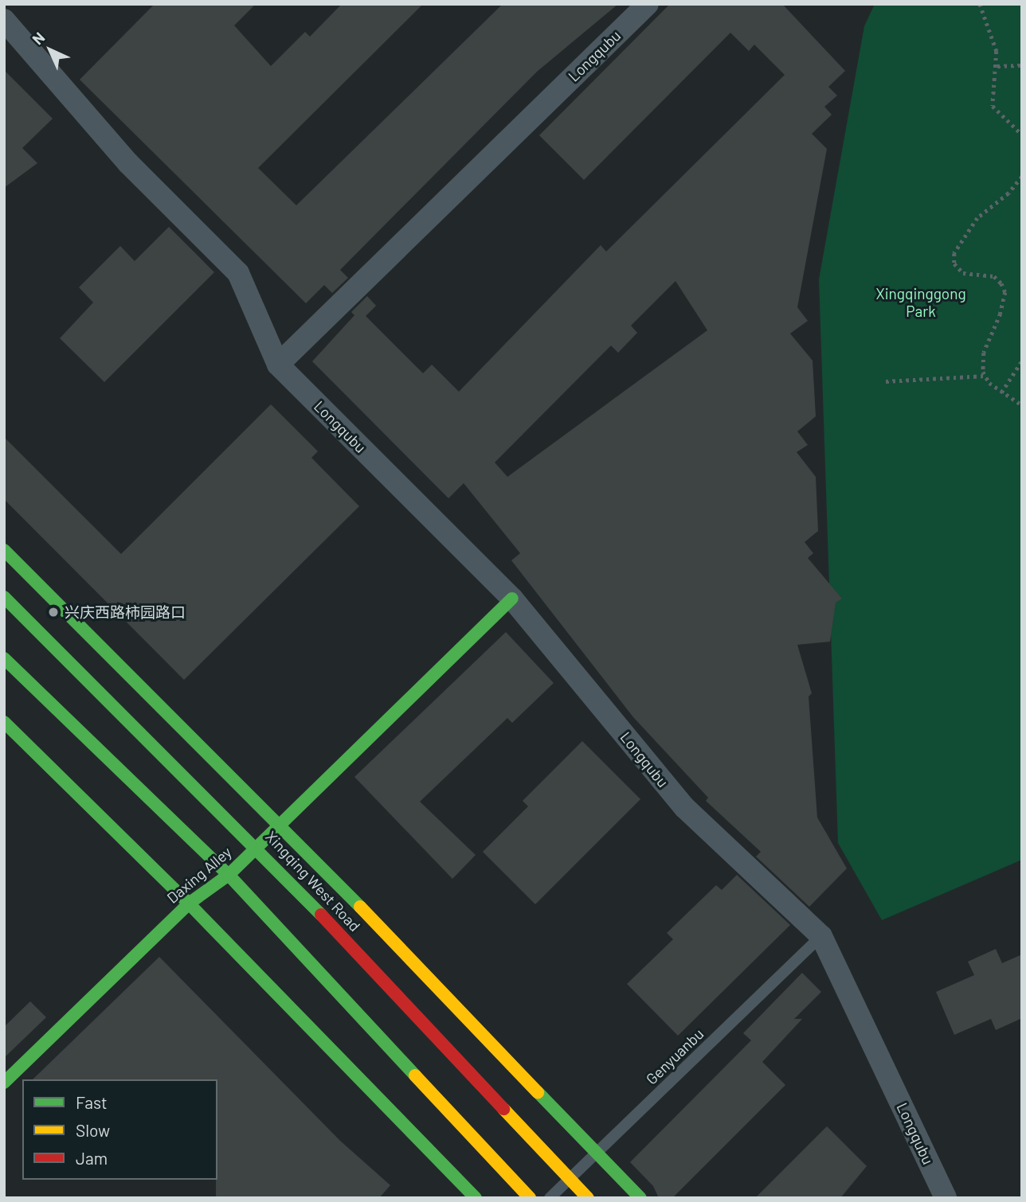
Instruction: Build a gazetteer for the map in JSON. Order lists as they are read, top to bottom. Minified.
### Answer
{"streets":{"street":["Longqubu","Daxing Alley","Xingqing West Road"],"lane":["Genyuanbu"]},"crossings":[["Longqubu","Daxing Alley"],["Longqubu","Genyuanbu"],["Daxing Alley","Xingqing West Road"],["Xingqing West Road","Genyuanbu"]],"parks":["Xingqinggong Park"],"places":["兴庆西路柿园路口"],"legend":["Fast","Slow","Jam"],"north":"top left"}
